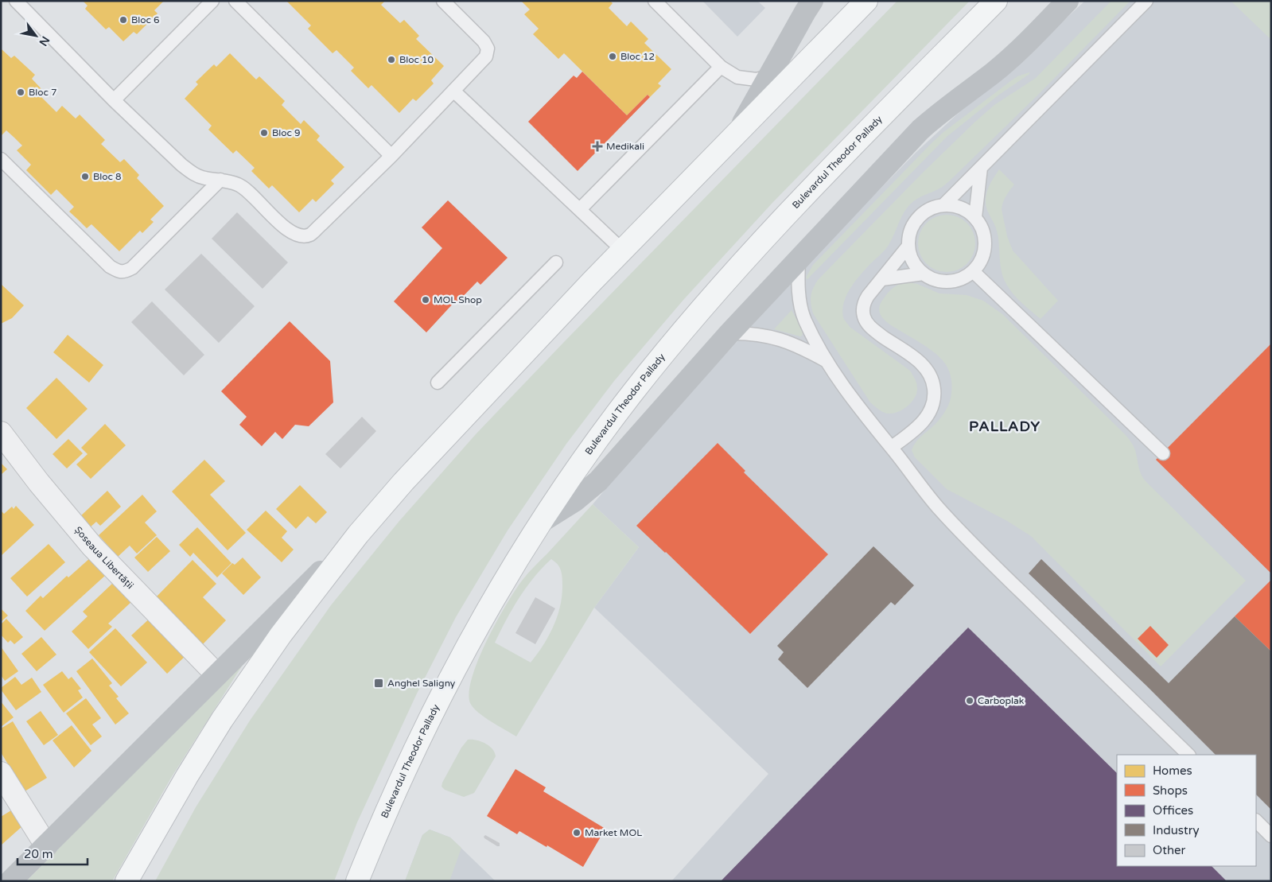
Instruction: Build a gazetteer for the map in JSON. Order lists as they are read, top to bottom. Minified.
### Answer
{"streets":{"main road":["Bulevardul Theodor Pallady"],"street":["Șoseaua Libertății"]},"districts":["PALLADY"],"places":{"other":["Bloc 6","Bloc 12","Bloc 10","Bloc 7","Bloc 9","Bloc 8","MOL Shop","Carboplak","Market MOL"],"health":["Medikali"],"transit":["Anghel Saligny"]},"legend":["Homes","Shops","Offices","Industry","Other"],"scale_bar":"20 m","north":"bottom right"}
